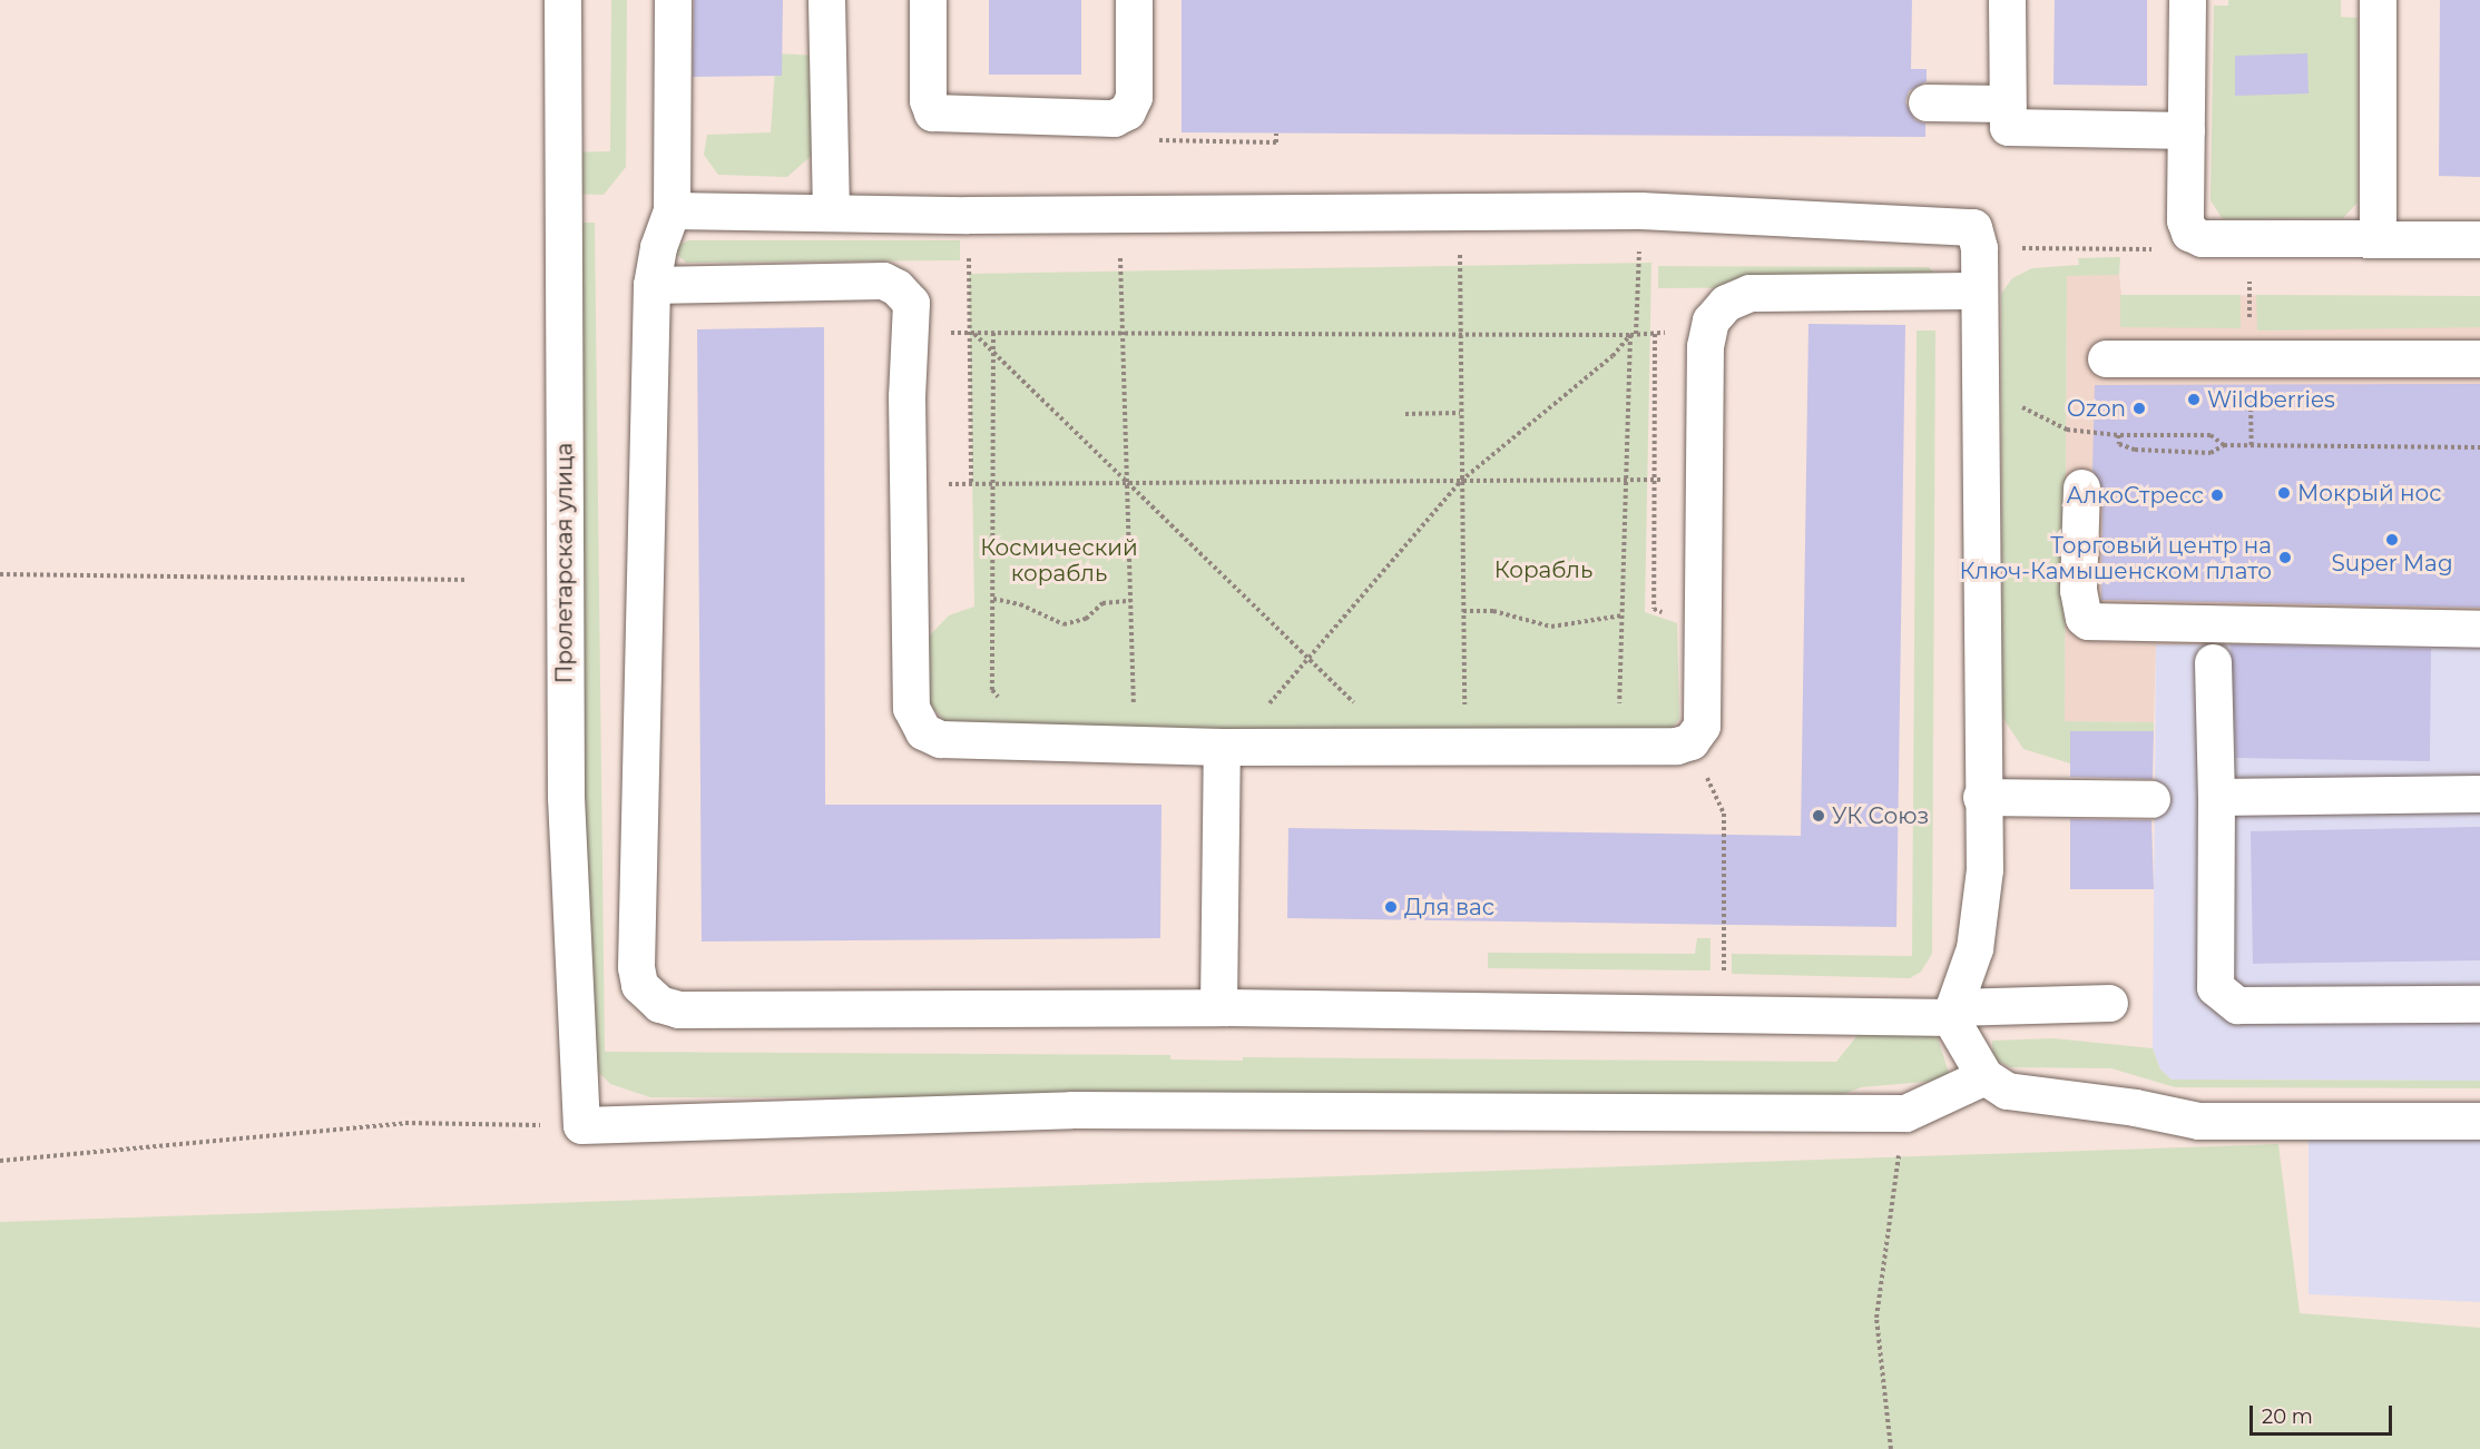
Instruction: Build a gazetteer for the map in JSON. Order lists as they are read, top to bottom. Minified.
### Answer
{"streets":{"street":["Пролетарская улица"]},"parks":["Космический корабль","Корабль"],"places":["Wildberries","Ozon","Мокрый нос","АлкоСтресс","Super Mag","Торговый центр на Ключ-Камышенском плато","УК Союз","Для вас"],"scale_bar":"20 m"}
